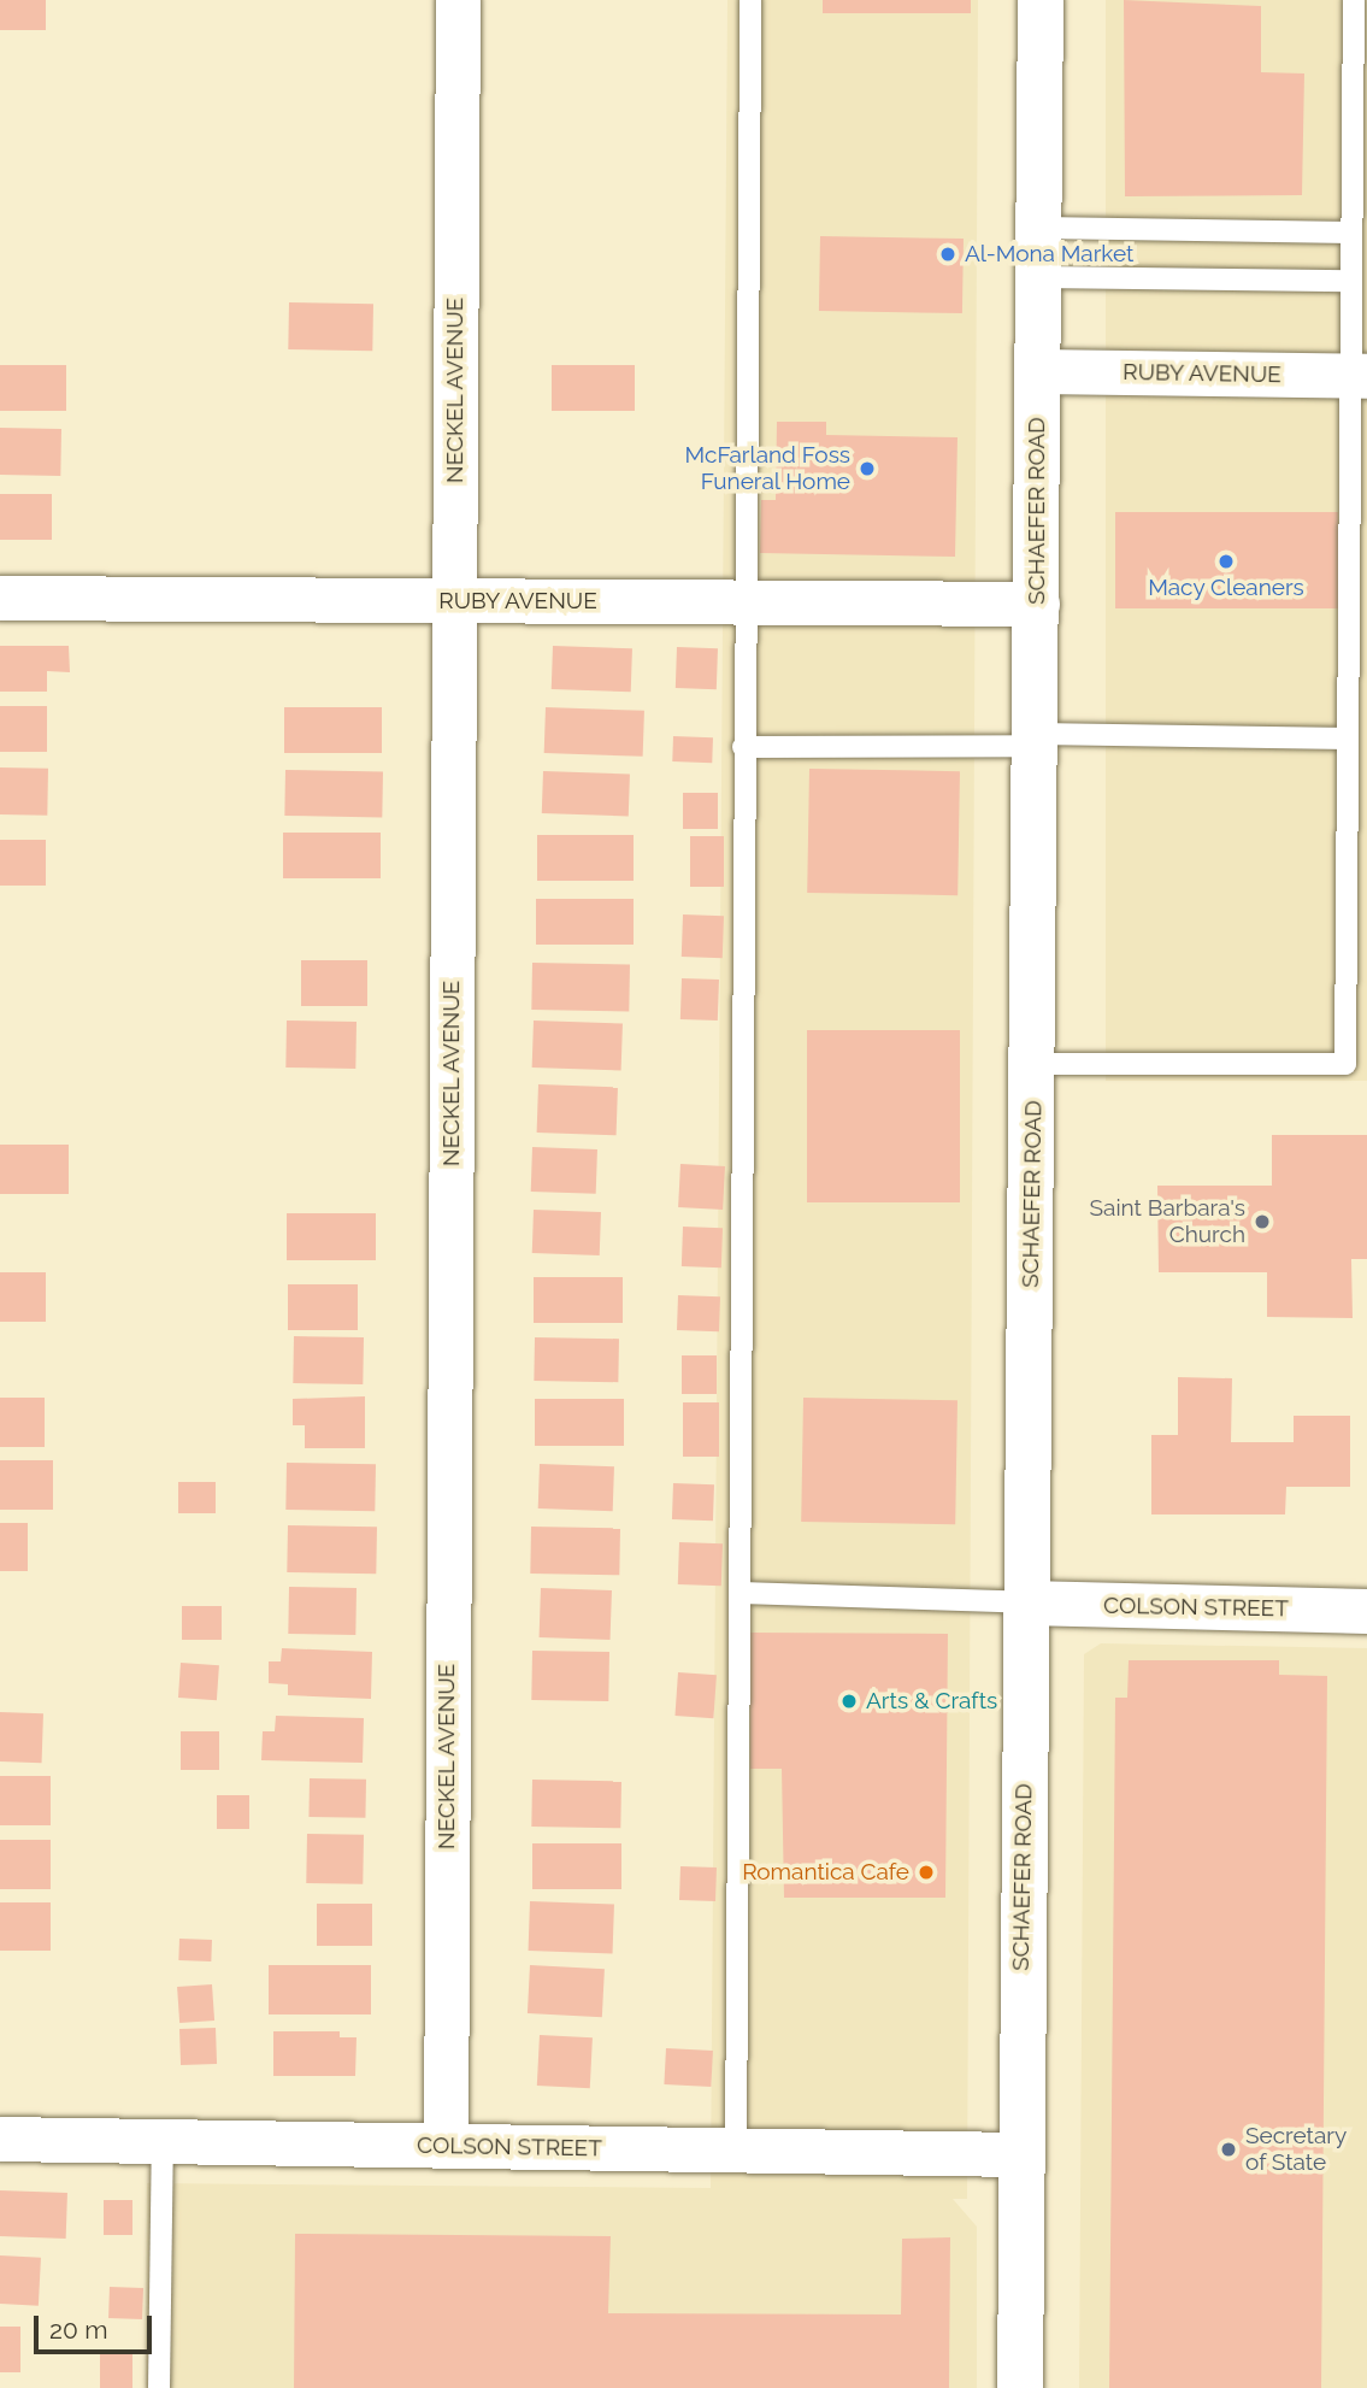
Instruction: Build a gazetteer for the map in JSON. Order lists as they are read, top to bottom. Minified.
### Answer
{"streets":{"main road":["SCHAEFER ROAD"],"street":["RUBY AVENUE","NECKEL AVENUE","COLSON STREET"]},"crossings":[["RUBY AVENUE","NECKEL AVENUE"],["RUBY AVENUE","SCHAEFER ROAD"],["NECKEL AVENUE","COLSON STREET"],["SCHAEFER ROAD","COLSON STREET"]],"places":["Al-Mona Market","McFarland Foss Funeral Home","Macy Cleaners","Saint Barbara's Church","Arts & Crafts","Romantica Cafe","Secretary of State"],"scale_bar":"20 m"}
